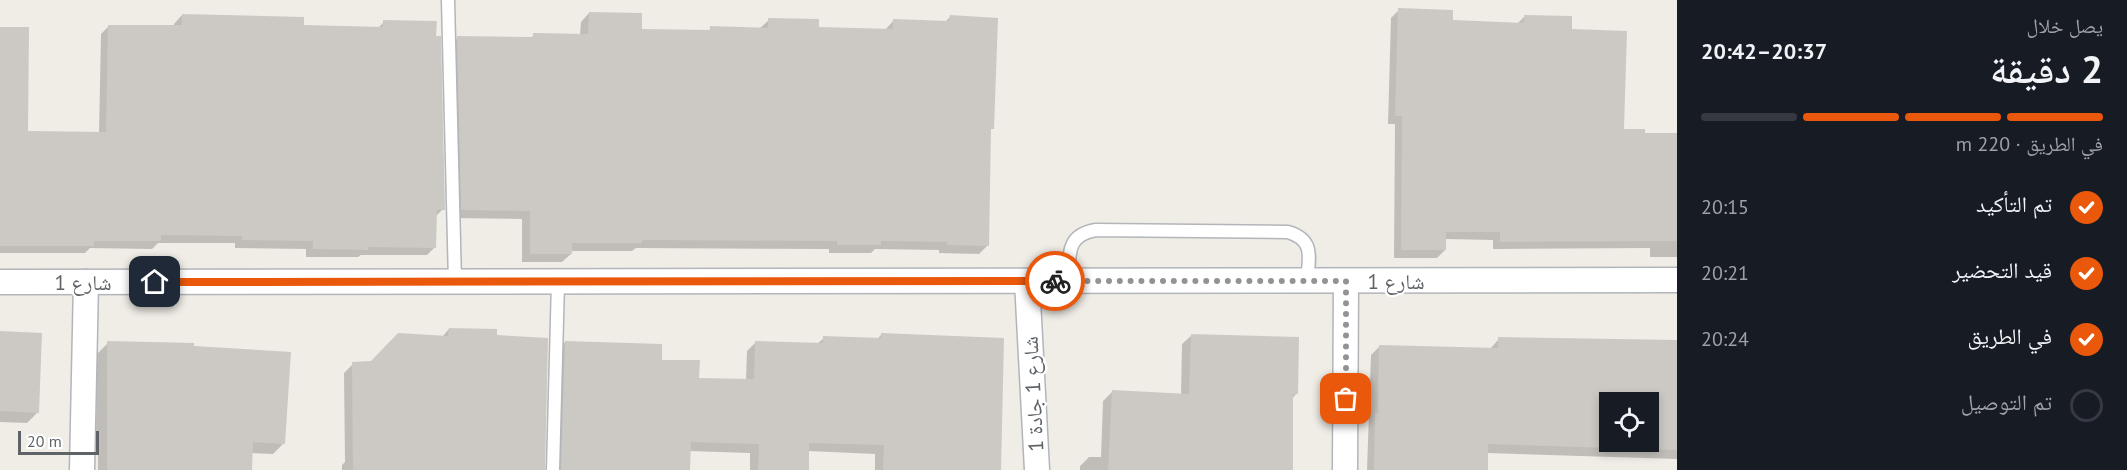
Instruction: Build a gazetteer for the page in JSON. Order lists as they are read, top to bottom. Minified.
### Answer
{"streets":{"street":["شارع 1","شارع 1 جادة 1"]},"crossings":[["شارع 1","شارع 1 جادة 1"]],"scale_bar":"20 m","page":{"heading":["2 دقيقة","يصل خلال","20:37–20:42"],"bar":"في الطريق · 220 m","list":[["تم التأكيد","20:15"],["قيد التحضير","20:21"],["في الطريق","20:24"],"تم التوصيل"],"scale":"20 m"}}
